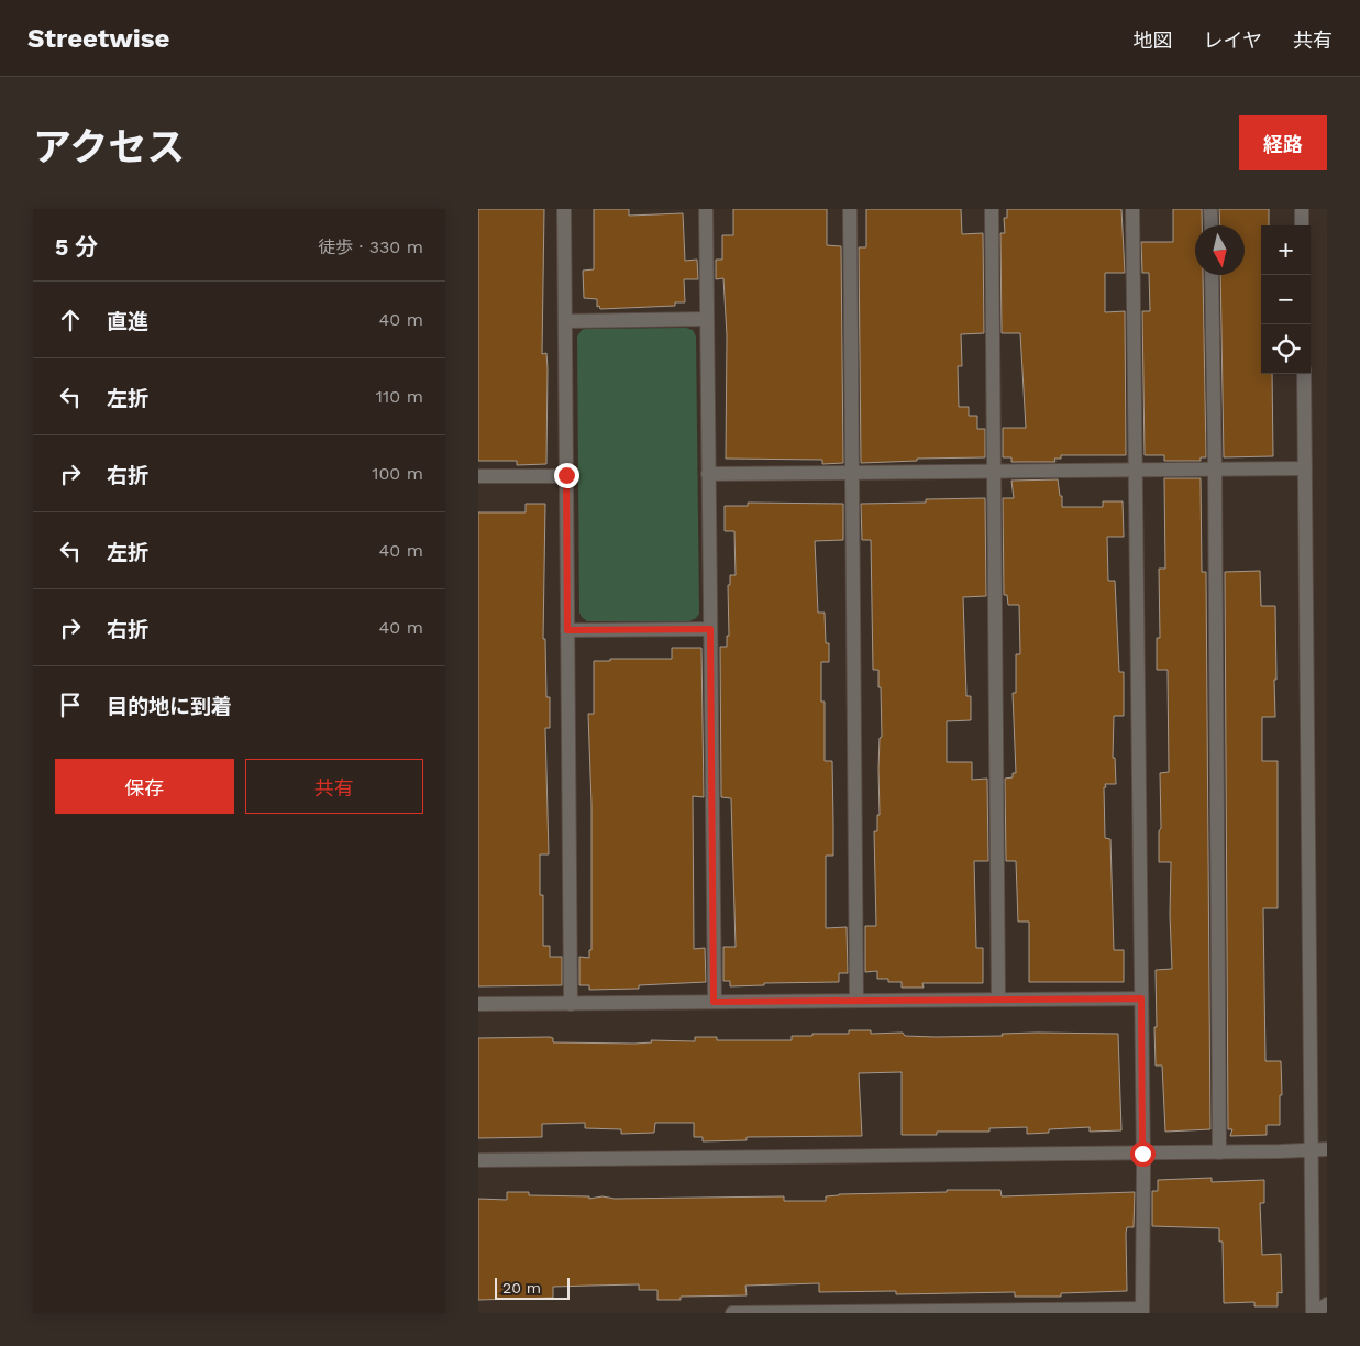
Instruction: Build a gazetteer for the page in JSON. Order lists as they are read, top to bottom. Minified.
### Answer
{"scale_bar":"20 m","north":"bottom","page":{"header":"Streetwise","nav":["地図","レイヤ","共有"],"title":"アクセス","buttons":["経路",["保存","共有"]],"heading":["5 分","徒歩 · 330 m"],"map_buttons":["+","−"],"list":[["直進","40 m"],["左折","110 m"],["右折","100 m"],["左折","40 m"],["右折","40 m"],"目的地に到着"],"scale":"20 m"}}
